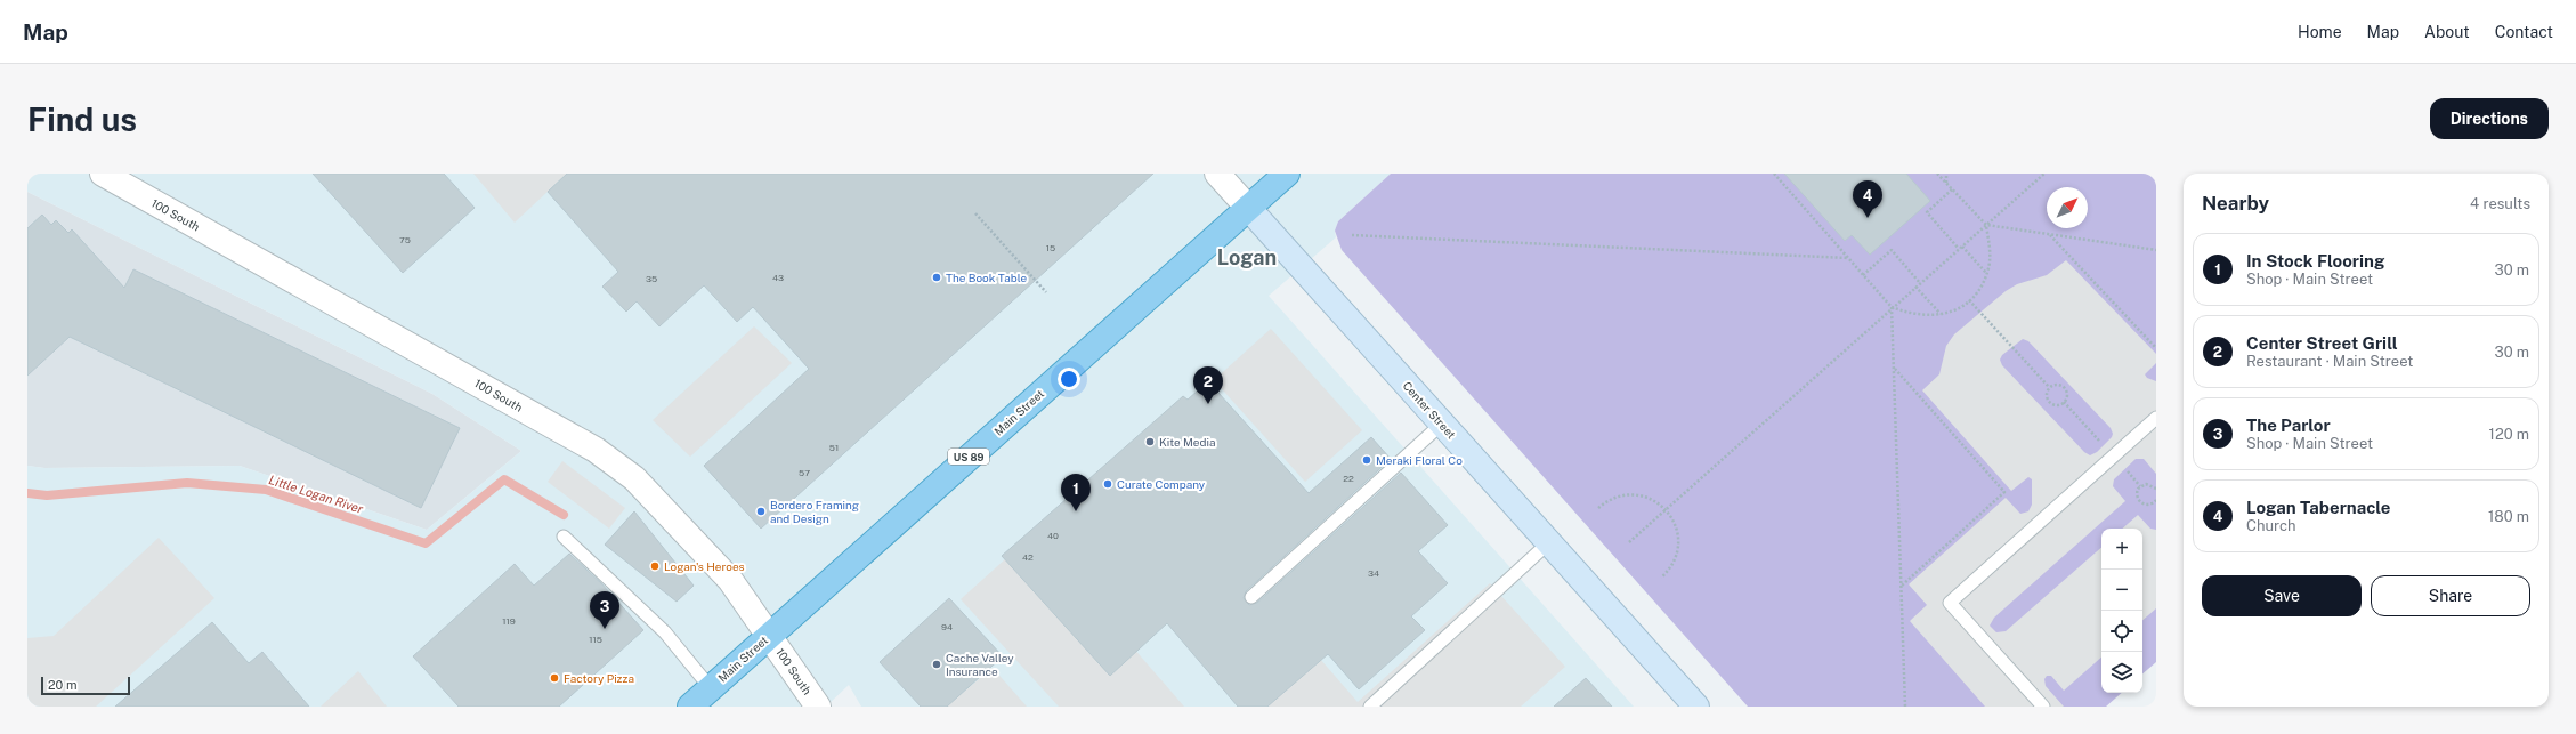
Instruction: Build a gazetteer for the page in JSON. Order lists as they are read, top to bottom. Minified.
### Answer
{"streets":{"highway":["Main Street","US 89"],"main road":["Center Street"],"street":["100 South"]},"crossings":[["100 South","Main Street"],["Center Street","Main Street"]],"districts":["Logan"],"water":["Little Logan River"],"places":["The Book Table","Kite Media","Meraki Floral Co","Curate Company","Bordero Framing and Design","Logan's Heroes","Cache Valley Insurance","Factory Pizza"],"house_numbers":["75","15","43","35","51","57","22","40","42","34","119","94","115"],"scale_bar":"20 m","north":"top right","page":{"header":"Map","nav":["Home","Map","About","Contact"],"buttons":["Directions",["Save","Share"]],"title":"Find us","heading":["Nearby","4 results"],"pins":["4","2","1","3"],"list":[{"mark":"1","name":"In Stock Flooring","note":"Shop · Main Street","value":"30 m"},{"mark":"2","name":"Center Street Grill","note":"Restaurant · Main Street","value":"30 m"},{"mark":"3","name":"The Parlor","note":"Shop · Main Street","value":"120 m"},{"mark":"4","name":"Logan Tabernacle","note":"Church","value":"180 m"}],"map_buttons":["+","−"],"scale":"20 m"}}
